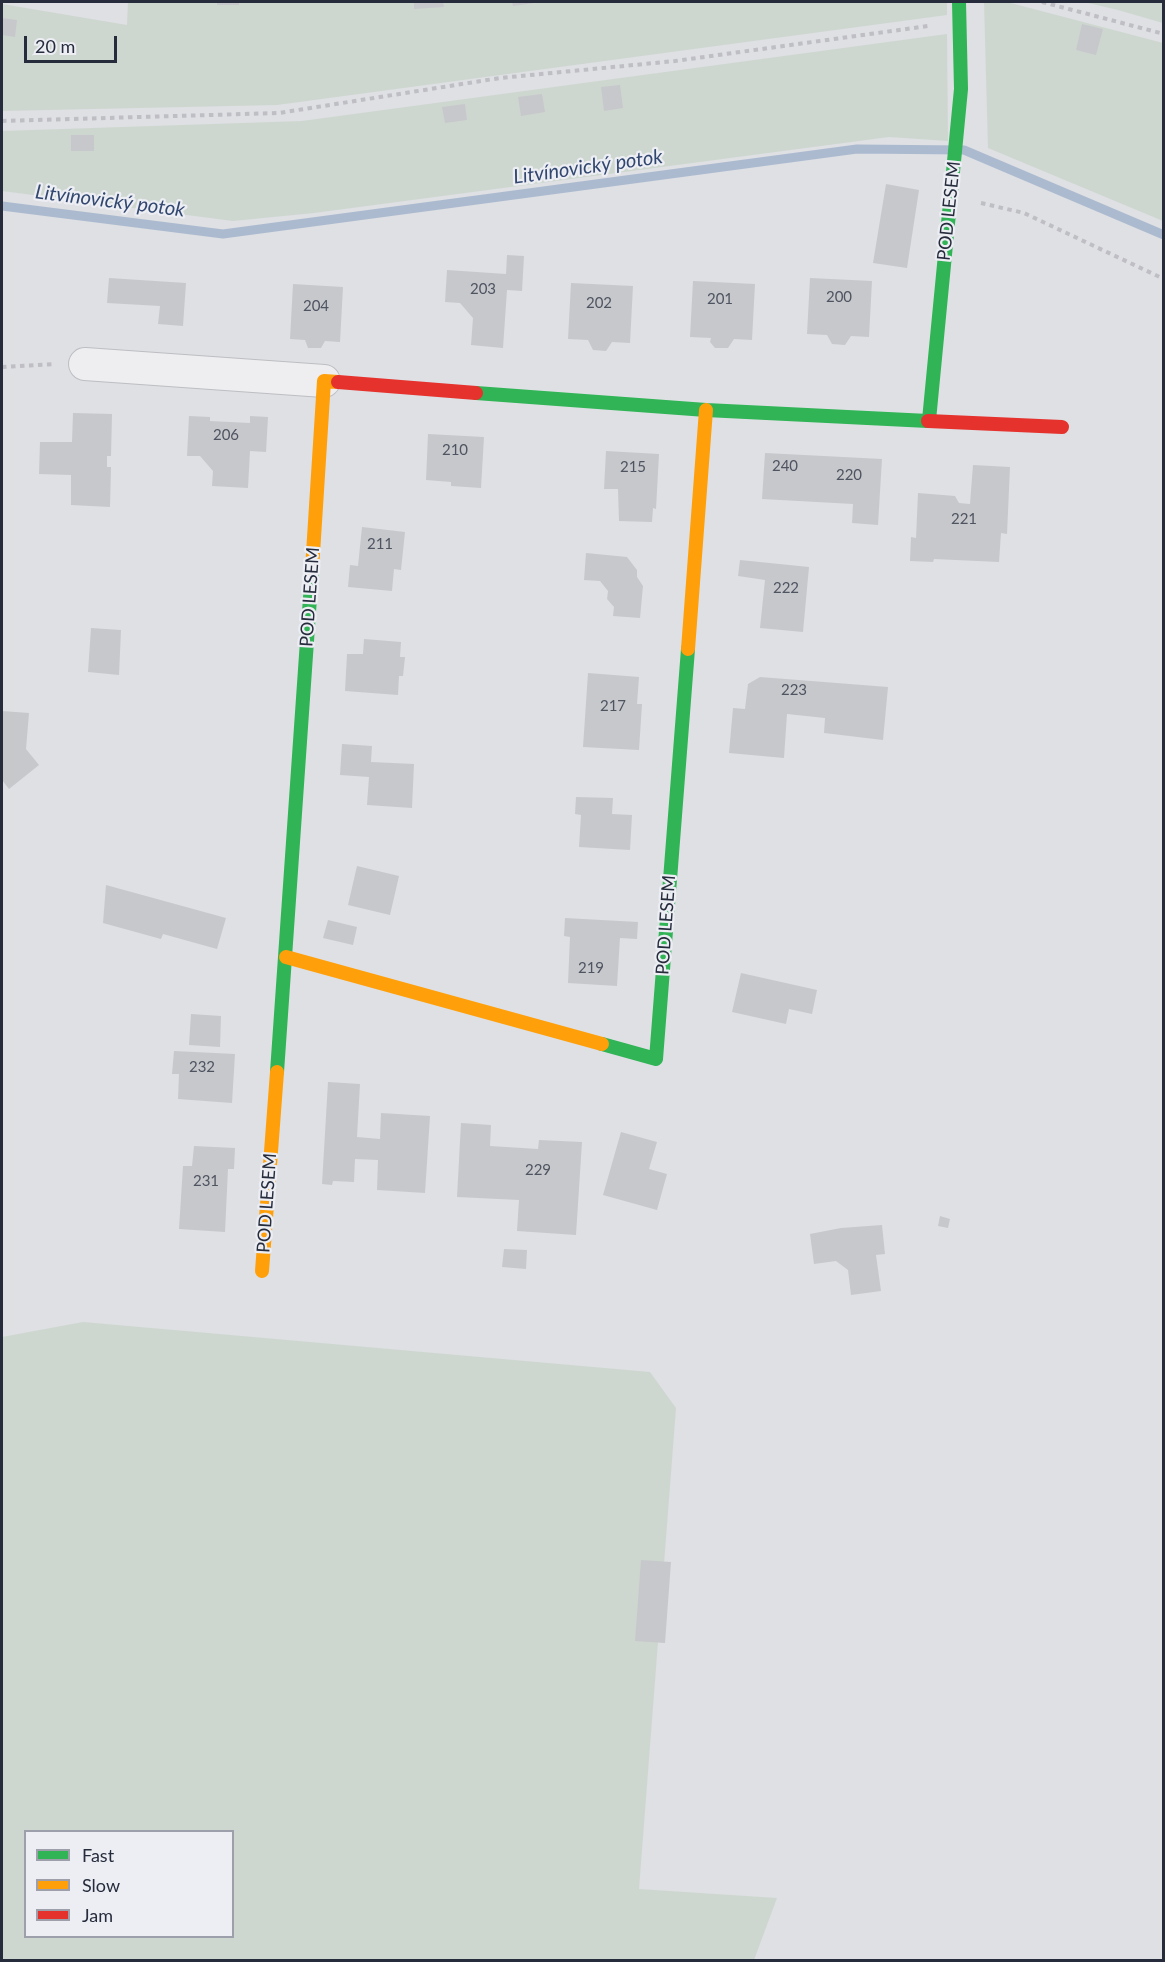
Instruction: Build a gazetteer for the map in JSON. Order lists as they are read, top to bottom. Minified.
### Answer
{"streets":{"street":["POD LESEM"]},"water":["Litvínovický potok"],"house_numbers":["203","200","201","202","204","206","210","240","215","220","221","211","222","223","217","219","232","229","231"],"legend":["Fast","Slow","Jam"],"scale_bar":"20 m"}
